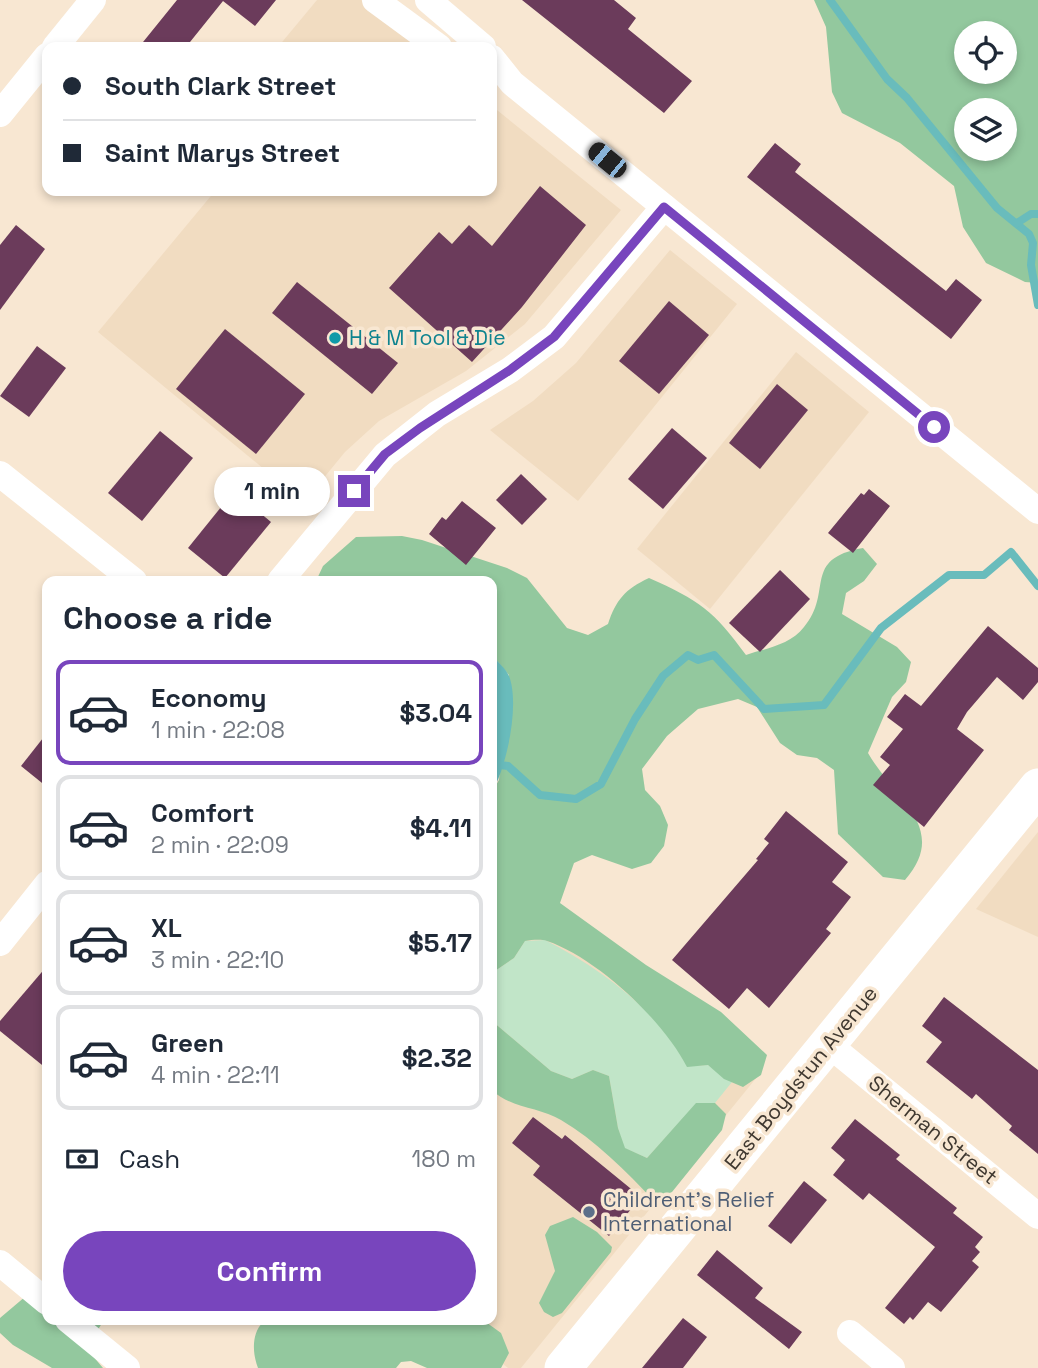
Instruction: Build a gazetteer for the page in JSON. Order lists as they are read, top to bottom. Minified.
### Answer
{"streets":{"street":["East Boydstun Avenue","Sherman Street"]},"crossings":[["East Boydstun Avenue","Sherman Street"]],"places":["H & M Tool & Die","Childrent's Relief International"],"page":{"banner":["South Clark Street","Saint Marys Street"],"bubble":"1 min","heading":"Choose a ride","list":[{"name":"Economy","note":"1 min · 22:08","value":"$3.04"},{"name":"Comfort","note":"2 min · 22:09","value":"$4.11"},{"name":"XL","note":"3 min · 22:10","value":"$5.17"},{"name":"Green","note":"4 min · 22:11","value":"$2.32"}],"pay":["Cash","180 m"],"buttons":"Confirm"}}
